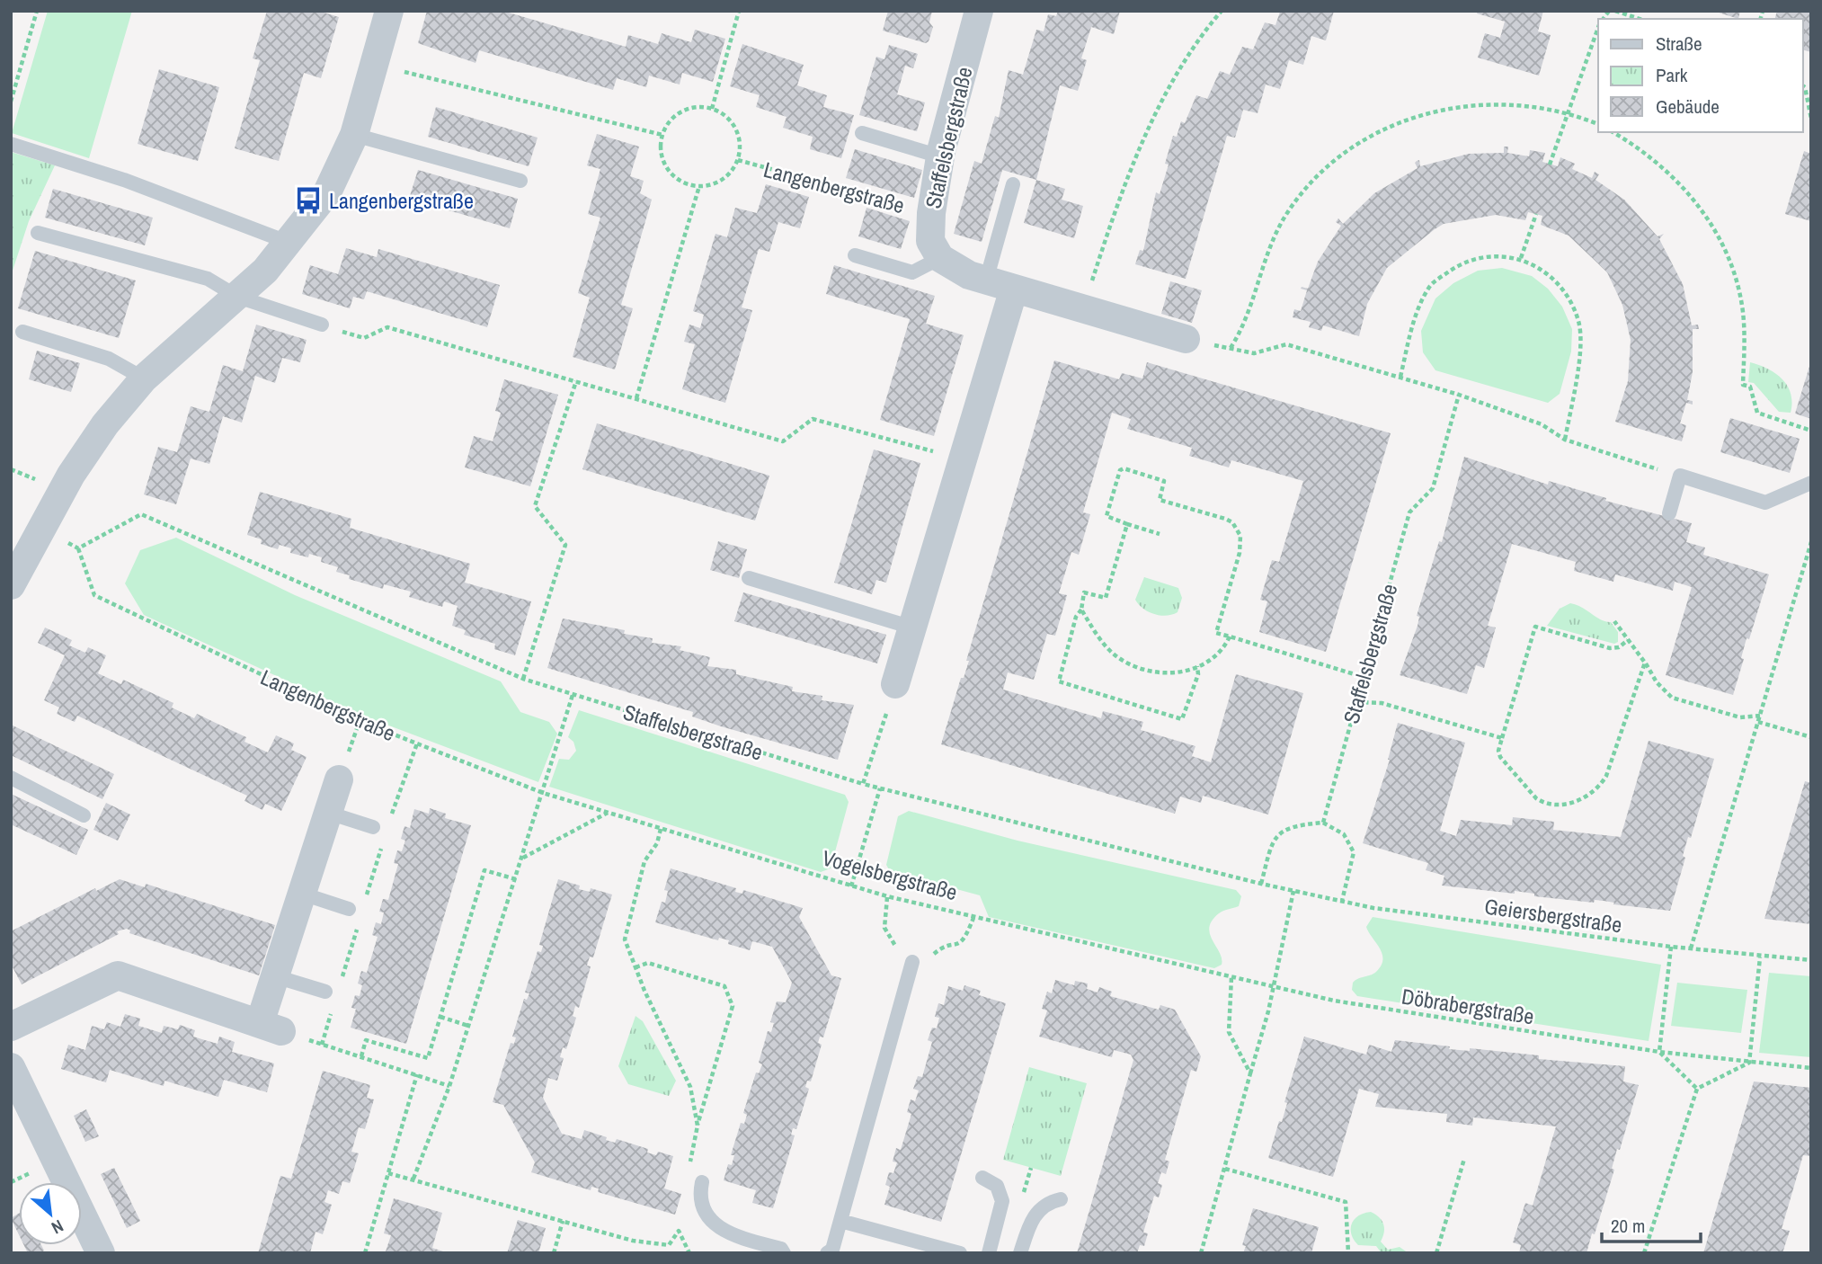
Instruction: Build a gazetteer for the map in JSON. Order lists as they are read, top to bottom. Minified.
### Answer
{"streets":{"street":["Staffelsbergstraße"],"path":["Langenbergstraße","Vogelsbergstraße","Geiersbergstraße","Döbrabergstraße"]},"crossings":[["Staffelsbergstraße","Langenbergstraße"],["Staffelsbergstraße","Geiersbergstraße"],["Langenbergstraße","Vogelsbergstraße"],["Vogelsbergstraße","Döbrabergstraße"]],"places":{"bus stop":["Langenbergstraße"]},"legend":["Straße","Park","Gebäude"],"scale_bar":"20 m","north":"bottom right"}
